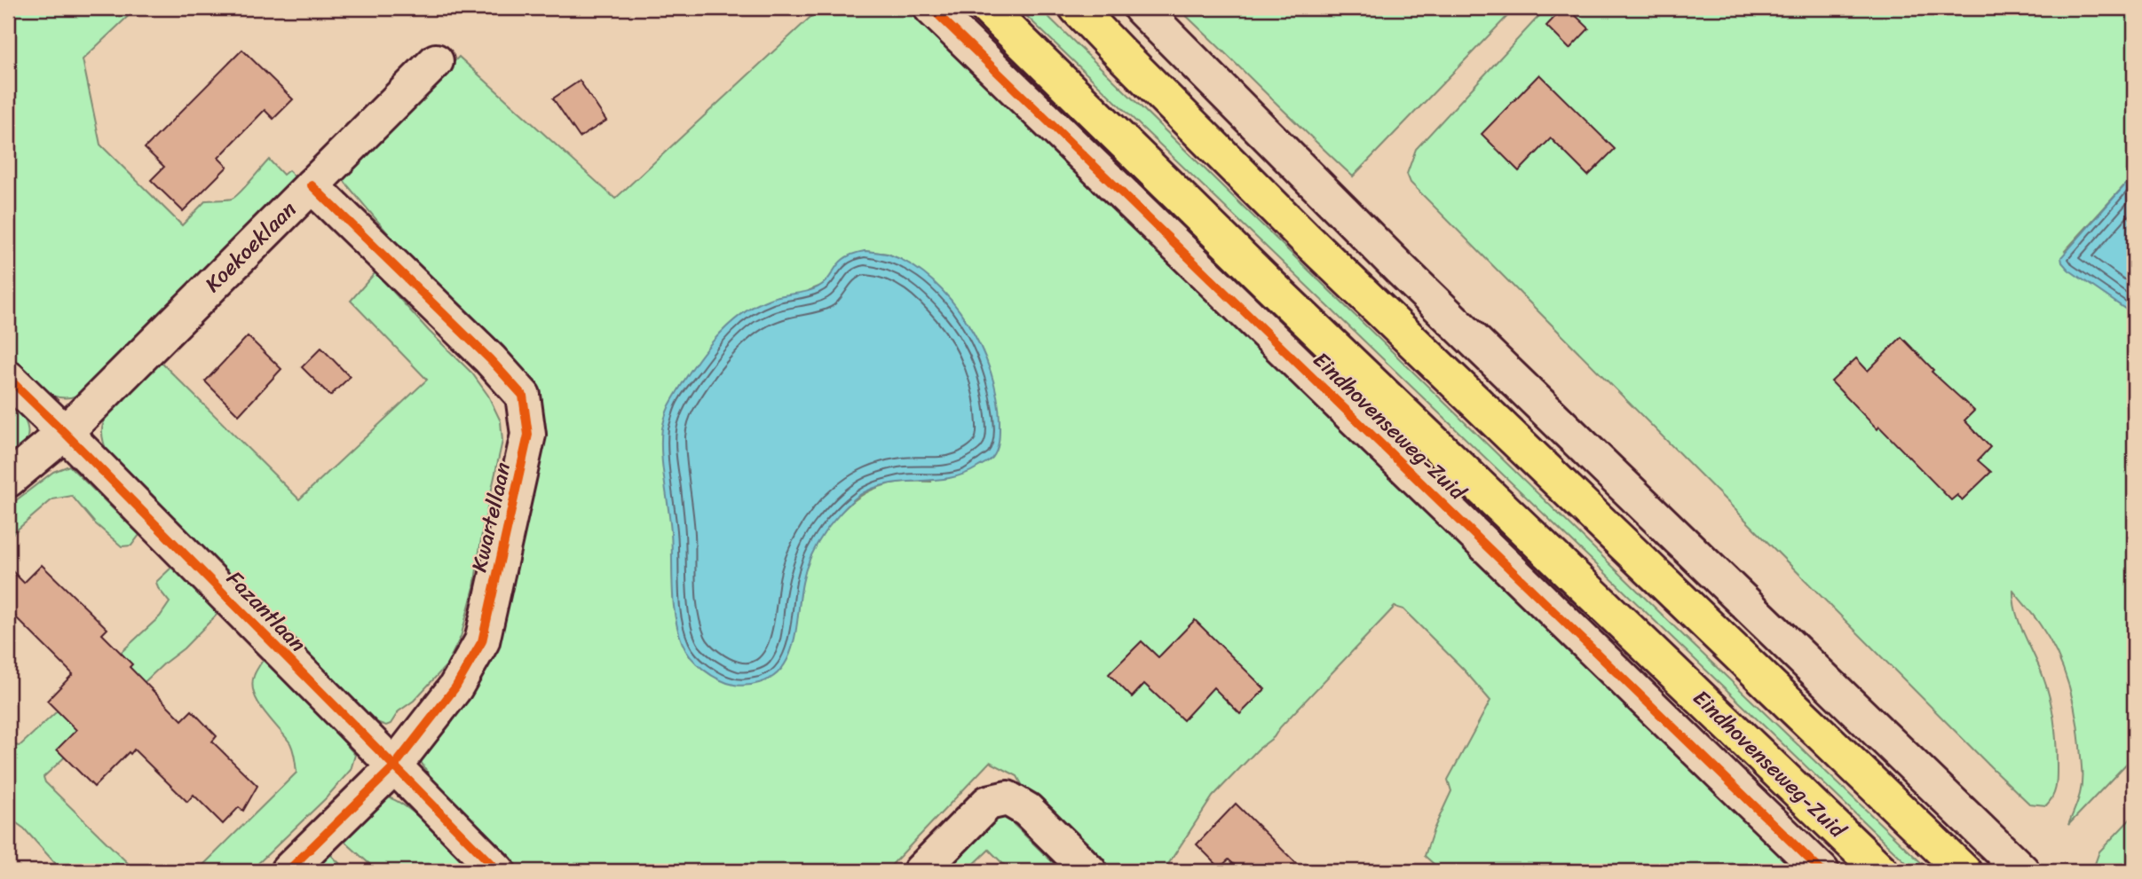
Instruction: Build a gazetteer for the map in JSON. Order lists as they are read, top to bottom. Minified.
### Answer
{"streets":{"main road":["Eindhovenseweg-Zuid"],"street":["Koekoeklaan","Kwartellaan","Fazantlaan"]},"crossings":[["Koekoeklaan","Kwartellaan"],["Koekoeklaan","Fazantlaan"],["Kwartellaan","Fazantlaan"]]}
